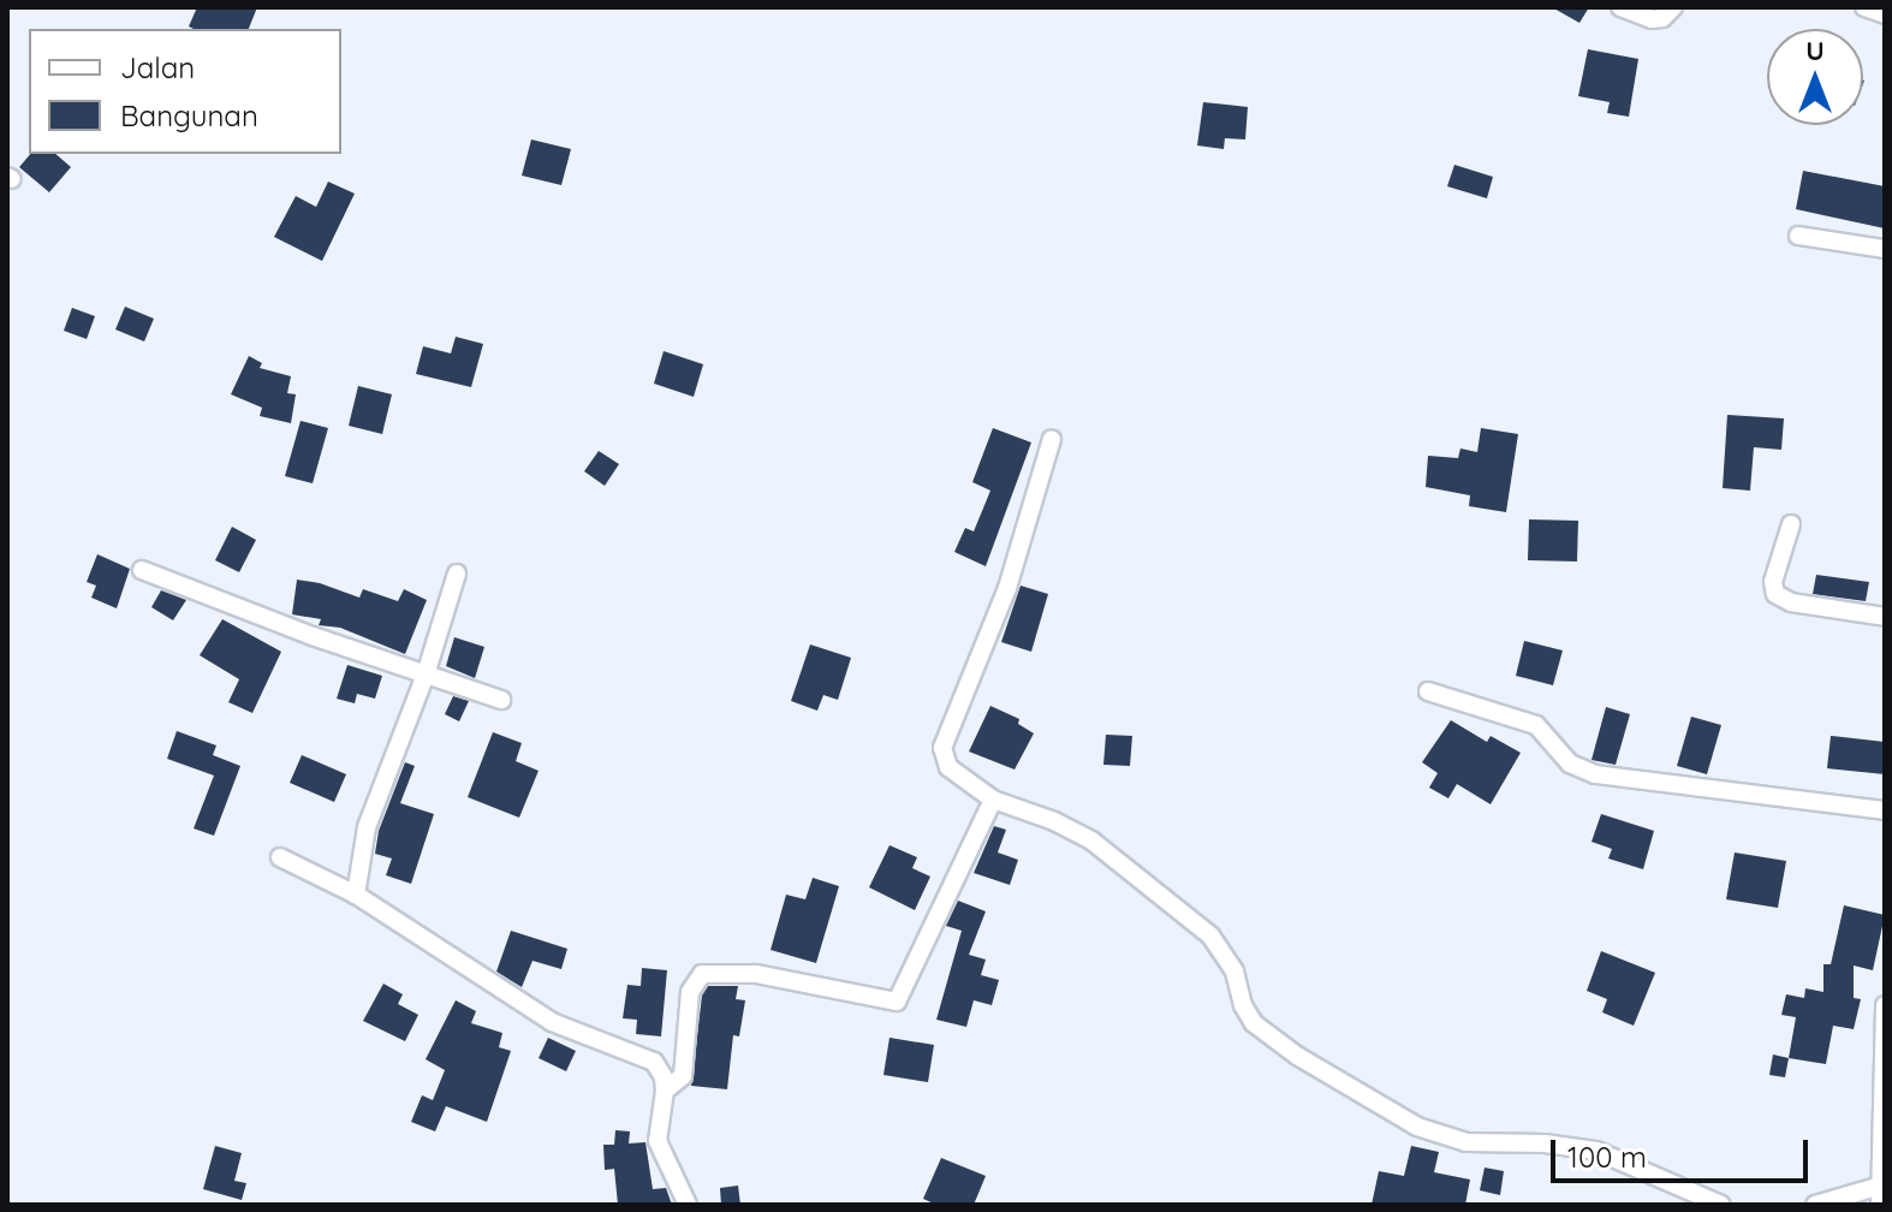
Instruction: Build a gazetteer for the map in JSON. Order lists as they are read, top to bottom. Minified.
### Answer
{"legend":["Jalan","Bangunan"],"scale_bar":"100 m","north":"top"}
